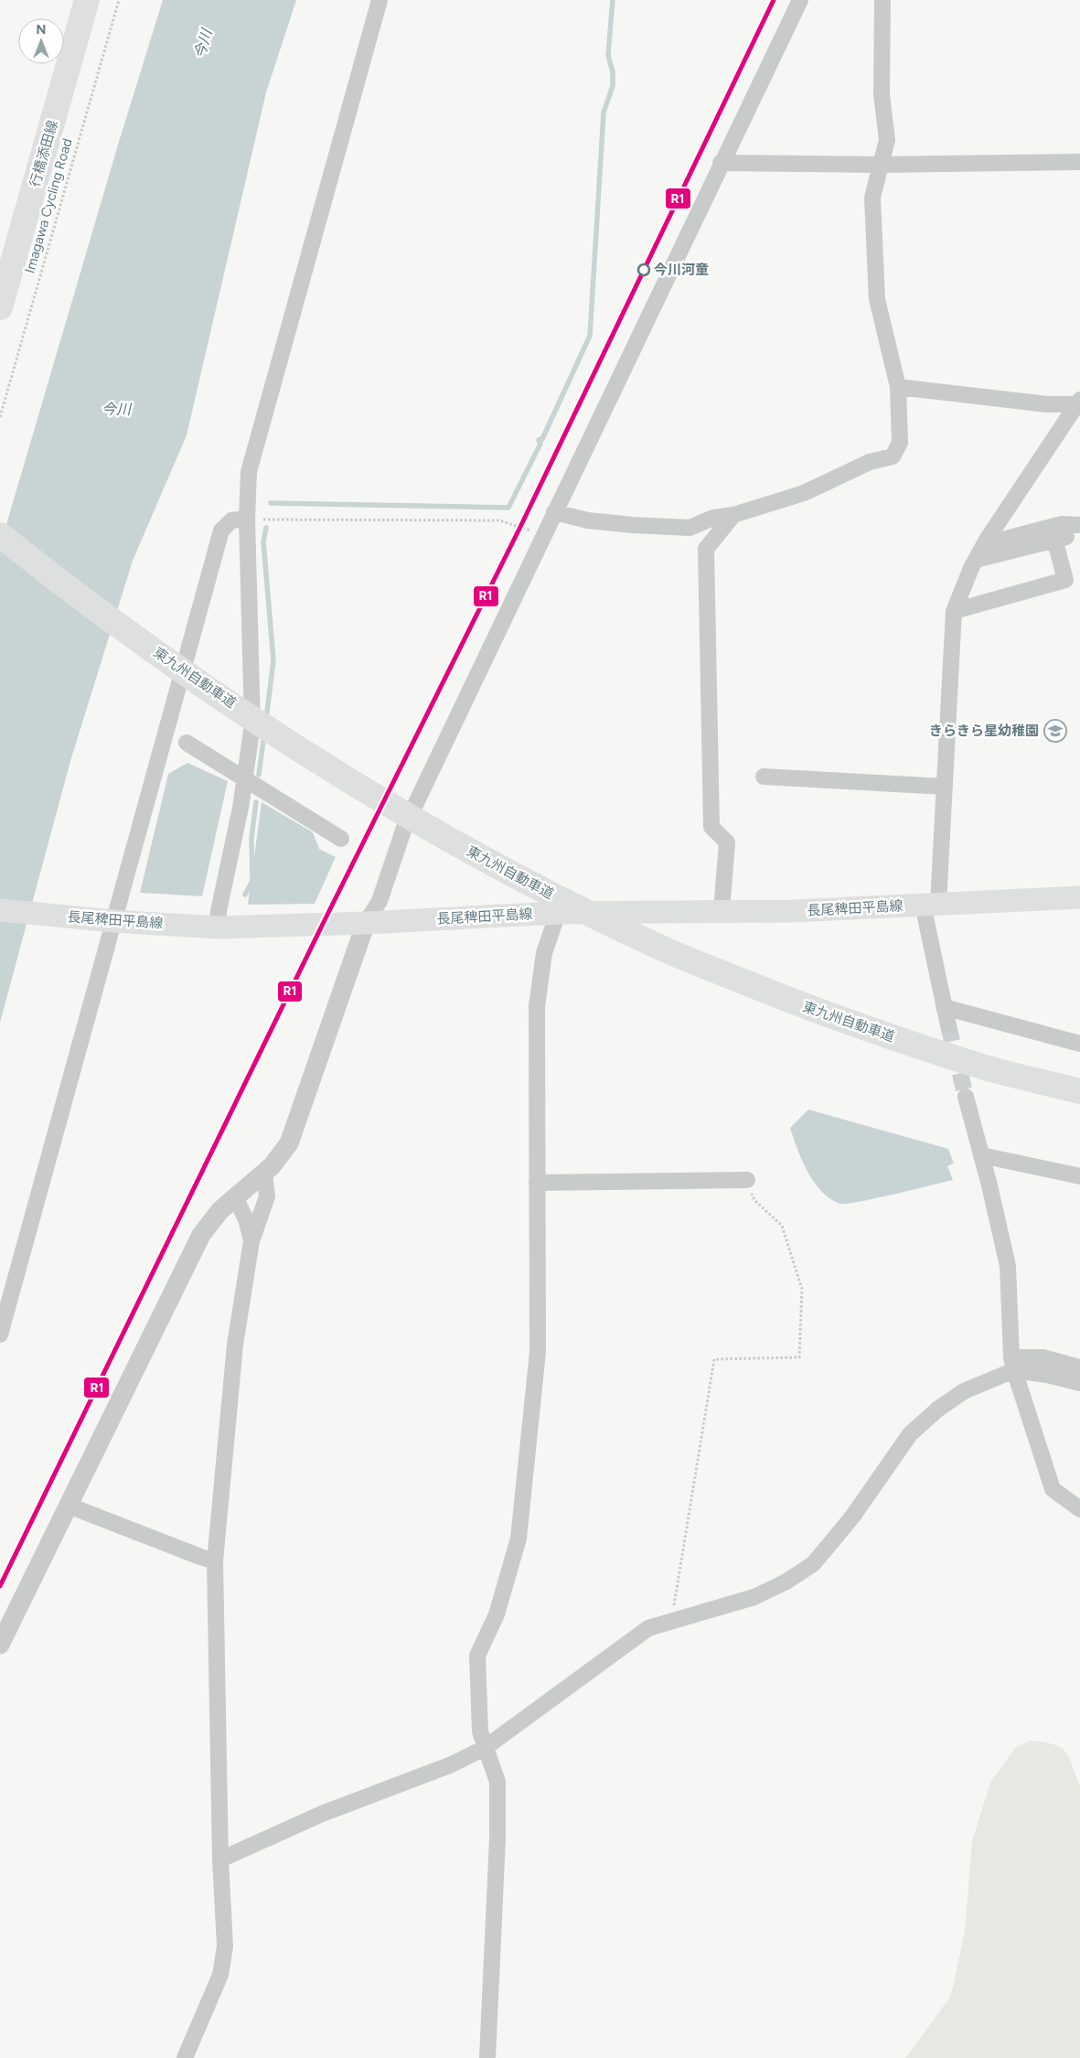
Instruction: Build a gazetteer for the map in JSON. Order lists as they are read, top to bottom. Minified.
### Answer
{"streets":{"main road":["行橋添田線","東九州自動車道","長尾稗田平島線"],"path":["Imagawa Cycling Road"]},"water":["今川"],"places":{"other":["今川河童"],"school or university":["きらきら星幼稚園"]},"lines":["transit line R1"],"north":"top"}
